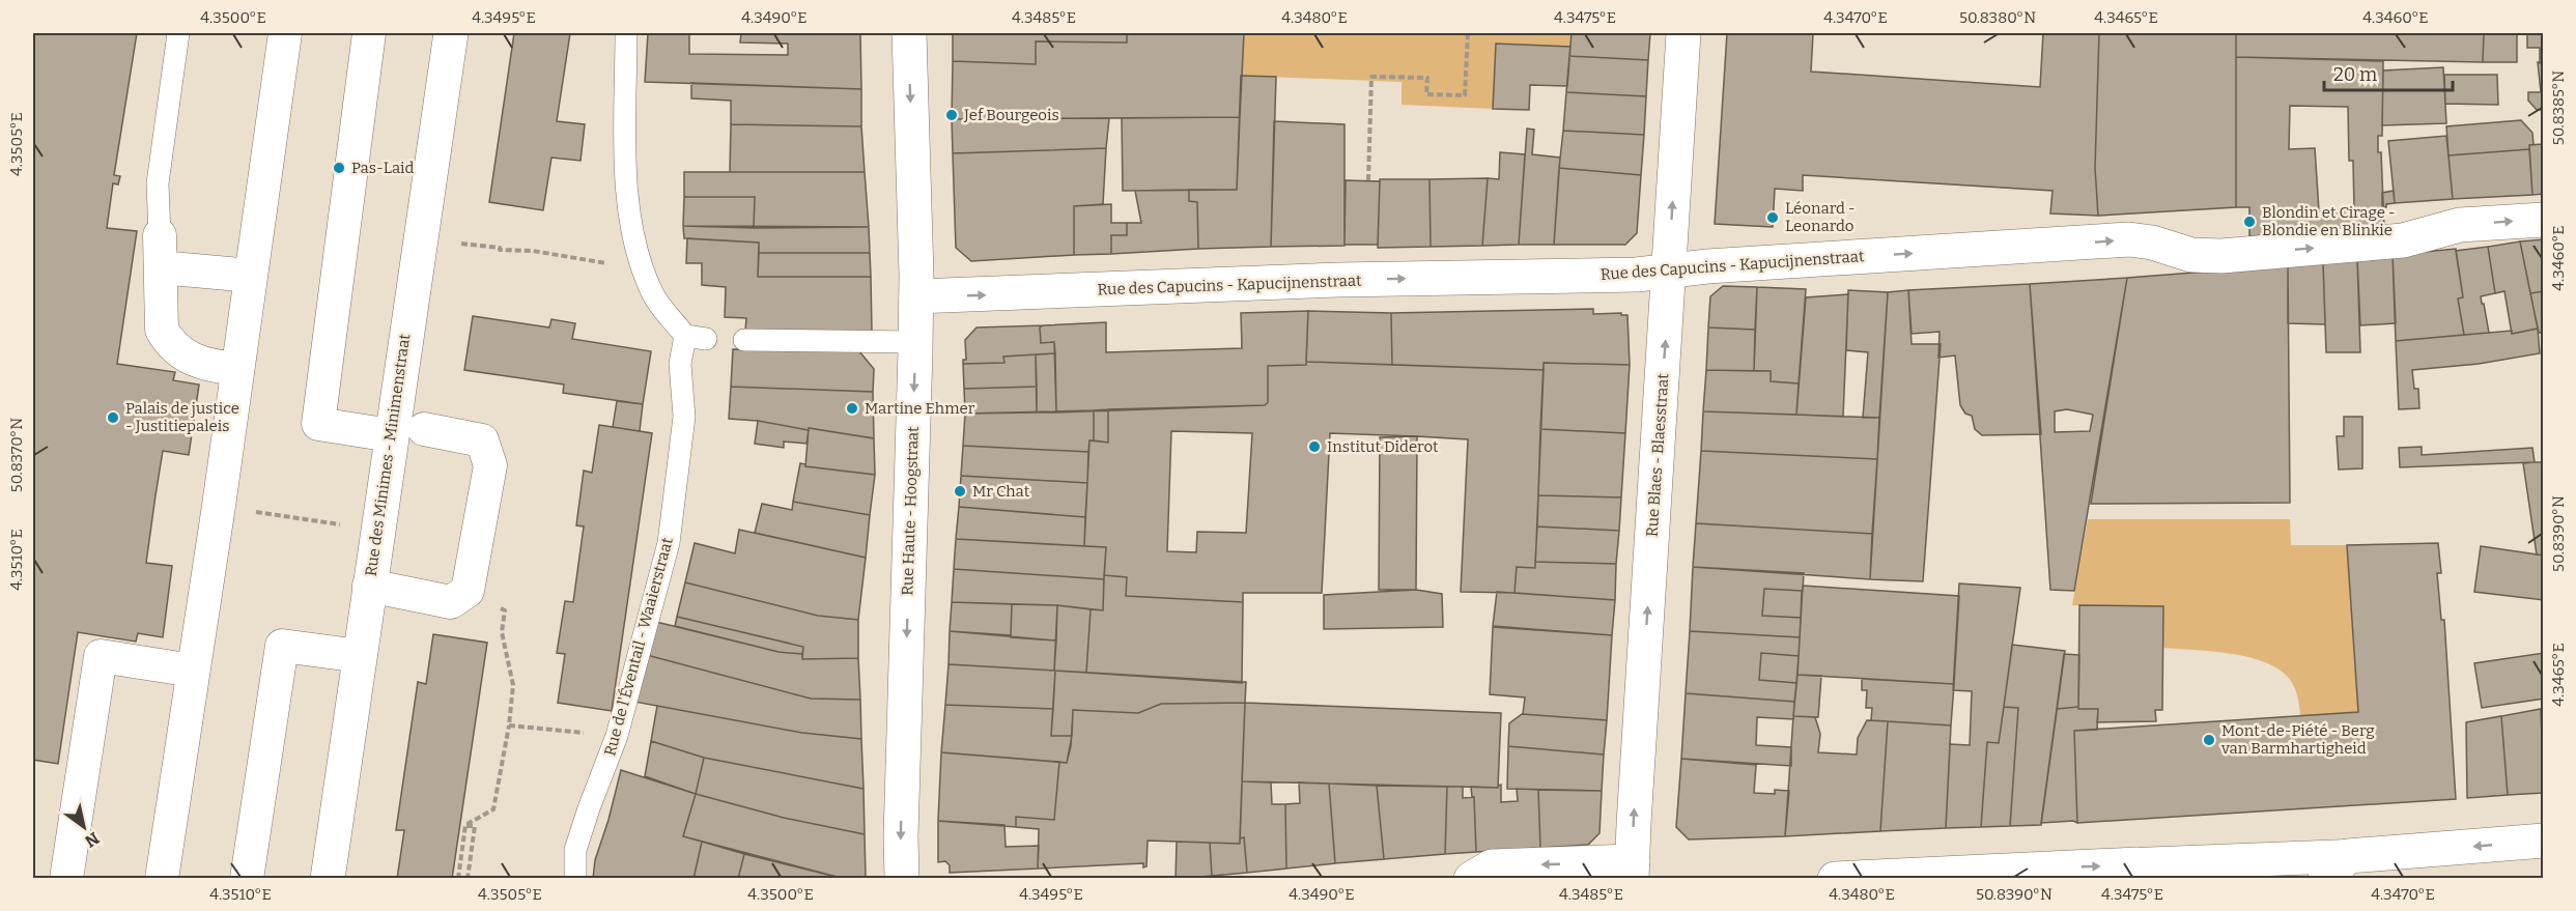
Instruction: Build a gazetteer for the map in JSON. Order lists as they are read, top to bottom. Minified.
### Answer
{"streets":{"street":["Rue des Capucins - Kapucijnenstraat","Rue des Minimes - Minimenstraat","Rue Blaes - Blaesstraat","Rue Haute - Hoogstraat"],"lane":["Rue de l'Éventail - Waaierstraat"]},"crossings":[["Rue des Capucins - Kapucijnenstraat","Rue Blaes - Blaesstraat"],["Rue des Capucins - Kapucijnenstraat","Rue Haute - Hoogstraat"]],"one_way":["Rue des Capucins - Kapucijnenstraat","Rue Blaes - Blaesstraat","Rue Haute - Hoogstraat"],"places":["Jef Bourgeois","Pas-Laid","Léonard - Leonardo","Blondin et Cirage - Blondie en Blinkie","Martine Ehmer","Palais de justice - Justitiepaleis","Institut Diderot","Mr Chat","Mont-de-Piété - Berg van Barmhartigheid"],"scale_bar":"20 m","north":"bottom right","coordinates":["4.3500°E","4.3495°E","4.3490°E","4.3485°E","4.3480°E","4.3475°E","4.3470°E","50.8380°N","4.3465°E","4.3460°E","50.8385°N","4.3505°E","50.8370°N","50.8390°N","4.3510°E"]}
